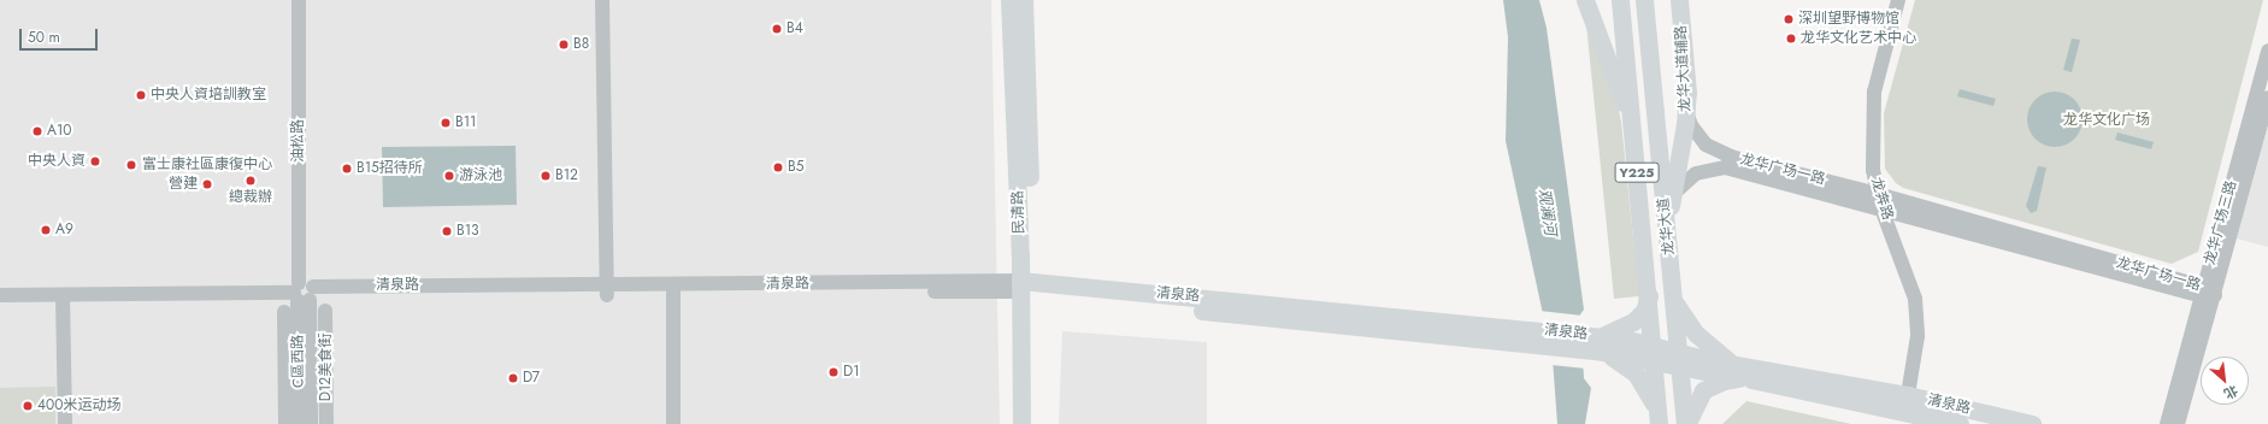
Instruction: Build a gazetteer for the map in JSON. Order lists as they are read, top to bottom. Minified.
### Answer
{"streets":{"main road":["龙华大道辅路","Y225","民清路","龙华大道","清泉路"],"street":["油松路","龙华广场一路","龙奔路","龙华广场三路","C區西路","D12美食街"]},"crossings":[["龙华大道辅路","龙华广场一路"],["龙华大道辅路","龙华大道"],["油松路","清泉路"],["油松路","C區西路"],["龙华广场一路","龙奔路"],["龙华广场一路","龙华广场三路"],["龙奔路","清泉路"],["民清路","清泉路"],["龙华大道","清泉路"],["清泉路","C區西路"]],"water":["观澜河"],"parks":["龙华文化广场"],"places":["深圳望野博物馆","B4","龙华文化艺术中心","B8","中央人資培訓教室","B11","A10","中央人資","富士康社區康復中心","B5","B15招待所","游泳池","B12","總裁辦","營建","A9","B13","D1","D7","400米运动场"],"scale_bar":"50 m","north":"bottom right"}
